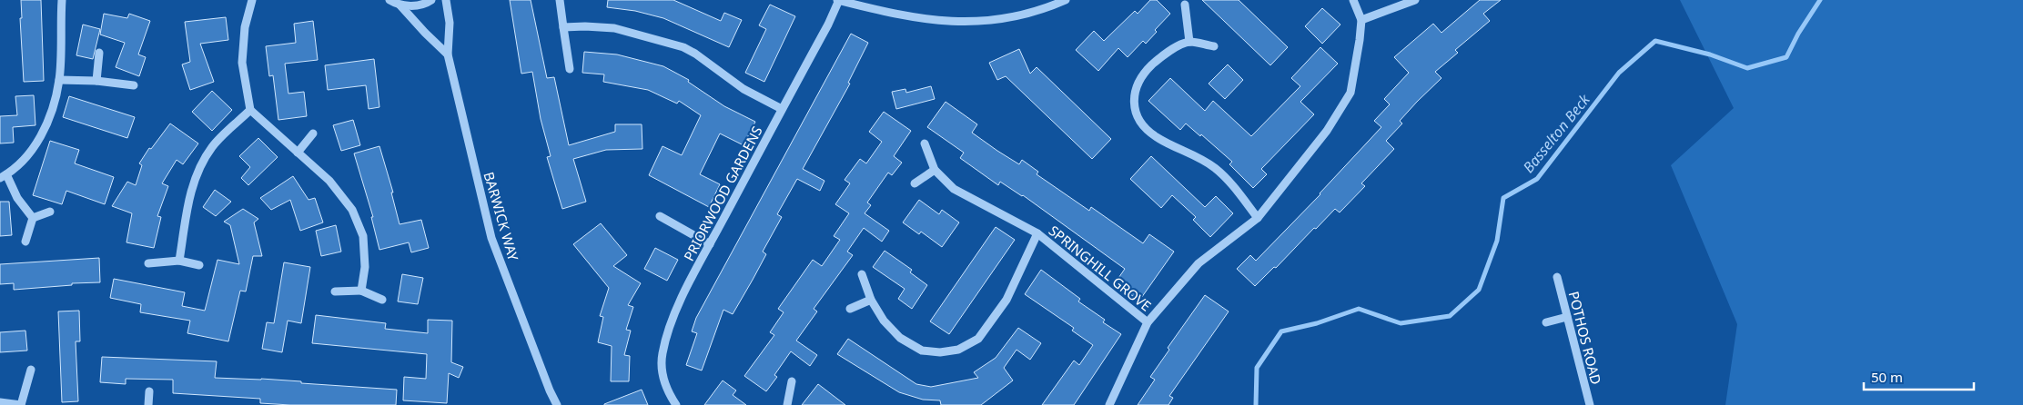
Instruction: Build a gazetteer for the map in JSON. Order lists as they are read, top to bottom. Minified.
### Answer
{"streets":{"street":["PRIORWOOD GARDENS","BARWICK WAY","SPRINGHILL GROVE","POTHOS ROAD"]},"water":["Basselton Beck"],"scale_bar":"50 m"}
